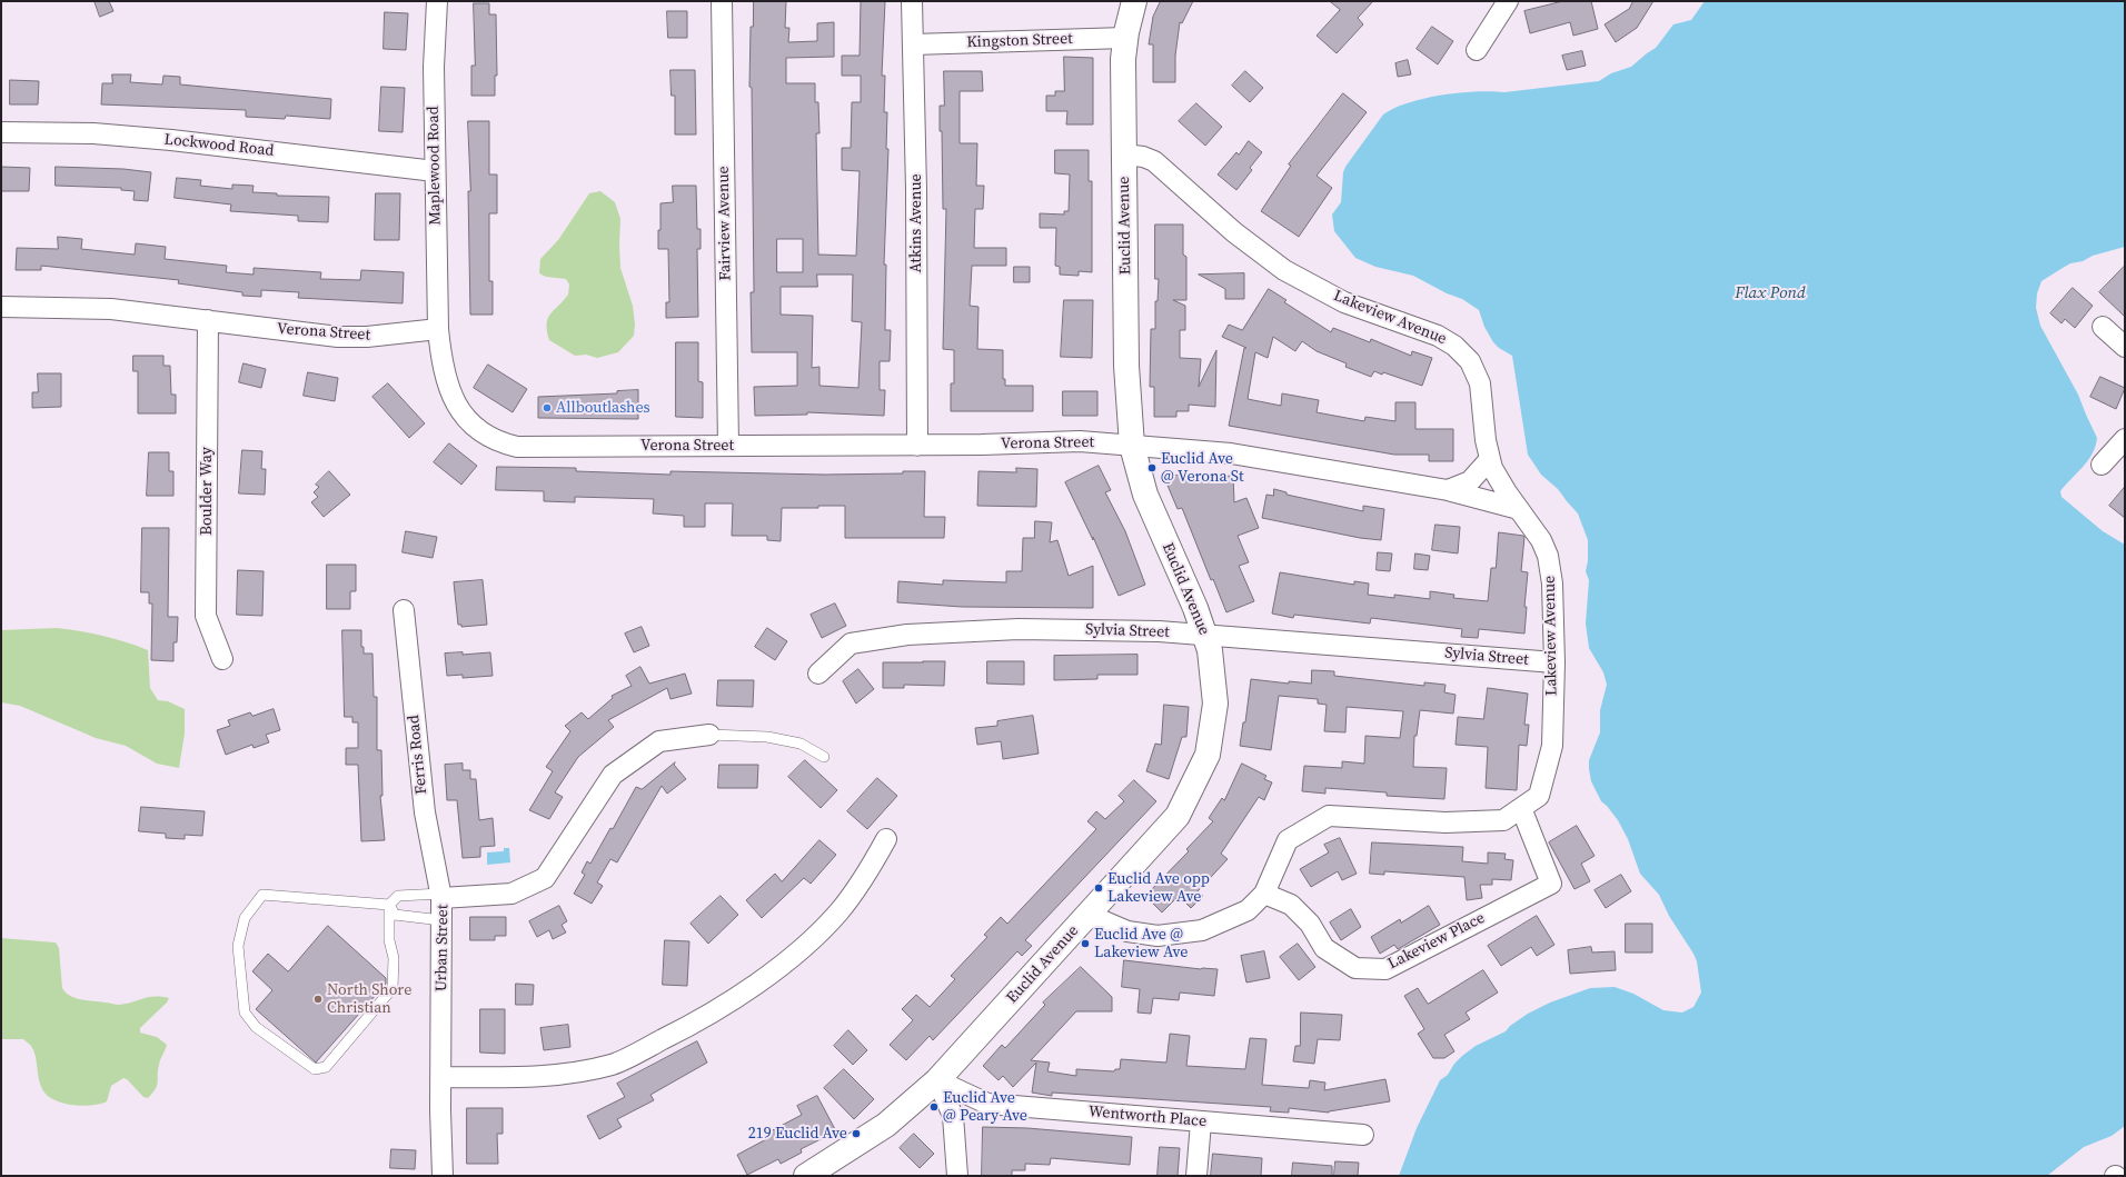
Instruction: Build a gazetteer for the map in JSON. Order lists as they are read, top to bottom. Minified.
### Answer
{"streets":{"street":["Kingston Street","Lockwood Road","Maplewood Road","Fairview Avenue","Atkins Avenue","Euclid Avenue","Lakeview Avenue","Verona Street","Boulder Way","Sylvia Street","Ferris Road","Lakeview Place","Urban Street","Wentworth Place"]},"crossings":[["Kingston Street","Atkins Avenue"],["Kingston Street","Euclid Avenue"],["Lockwood Road","Maplewood Road"],["Maplewood Road","Verona Street"],["Fairview Avenue","Verona Street"],["Atkins Avenue","Verona Street"],["Euclid Avenue","Lakeview Avenue"],["Euclid Avenue","Verona Street"],["Euclid Avenue","Sylvia Street"],["Euclid Avenue","Wentworth Place"],["Lakeview Avenue","Verona Street"],["Lakeview Avenue","Sylvia Street"],["Lakeview Avenue","Lakeview Place"],["Verona Street","Boulder Way"],["Ferris Road","Urban Street"]],"water":["Flax Pond"],"places":["Allboutlashes","Euclid Ave @ Verona St","Euclid Ave opp Lakeview Ave","Euclid Ave @ Lakeview Ave","North Shore Christian","Euclid Ave @ Peary Ave","219 Euclid Ave"]}
